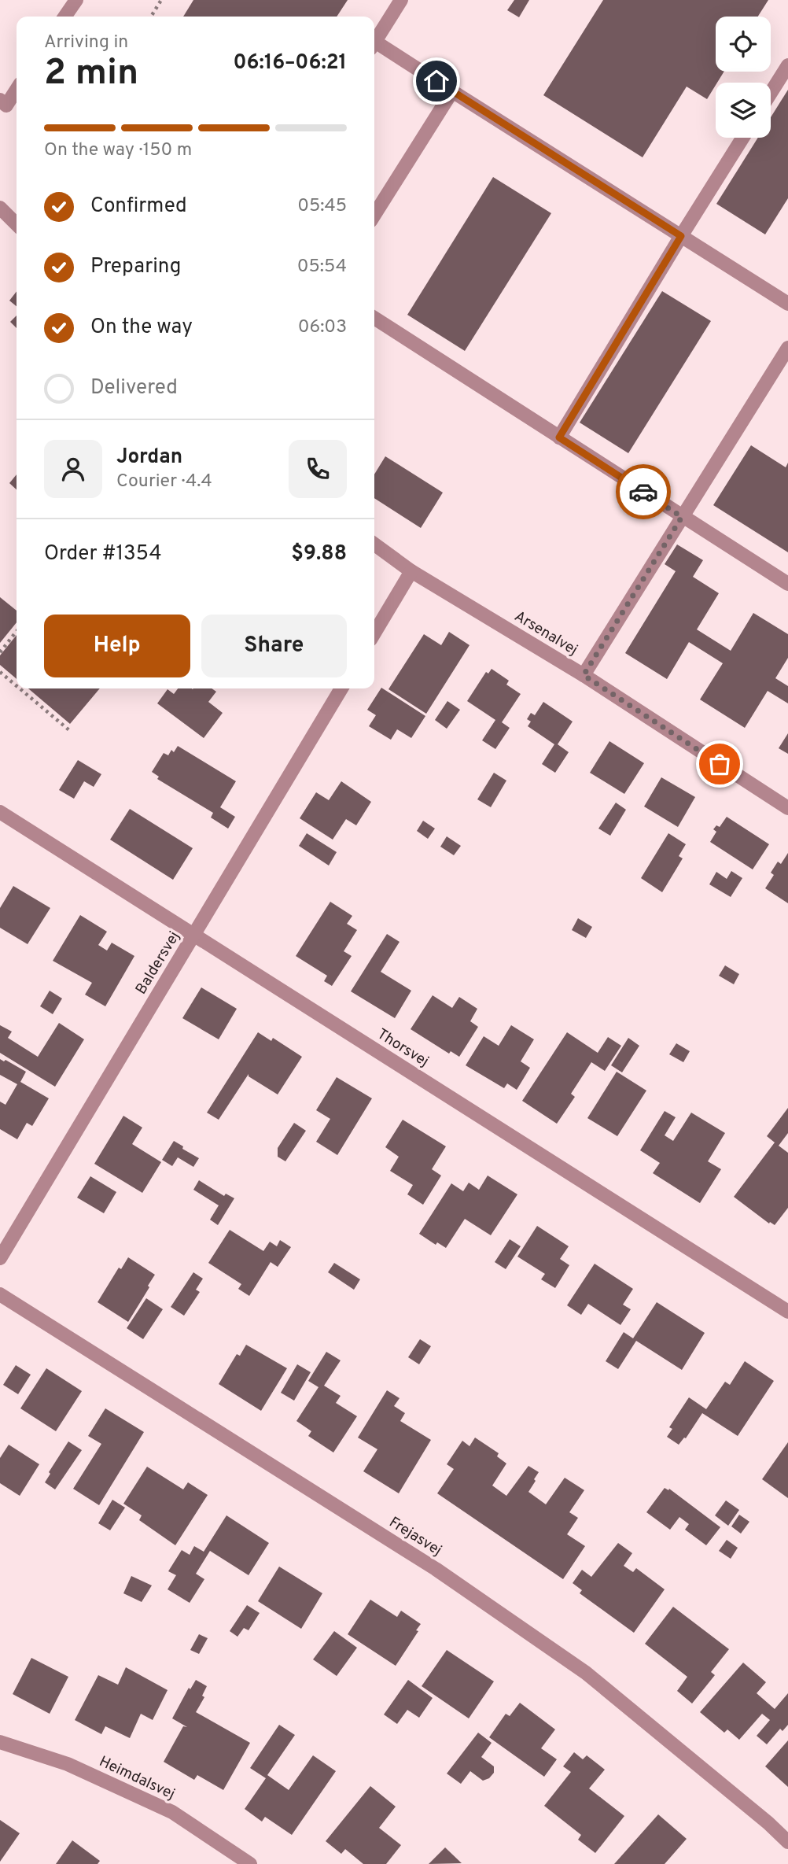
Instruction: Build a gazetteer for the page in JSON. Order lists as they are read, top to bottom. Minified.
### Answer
{"streets":{"street":["Arsenalvej","Baldersvej","Thorsvej","Frejasvej","Heimdalsvej"]},"crossings":[["Baldersvej","Thorsvej"]],"page":{"heading":["2 min","Arriving in","06:16–06:21"],"panel":["Jordan","Courier · 4.4","Order #1354","$9.88"],"bar":"On the way · 150 m","list":[["Confirmed","05:45"],["Preparing","05:54"],["On the way","06:03"],"Delivered"],"buttons":["Help","Share"]}}
